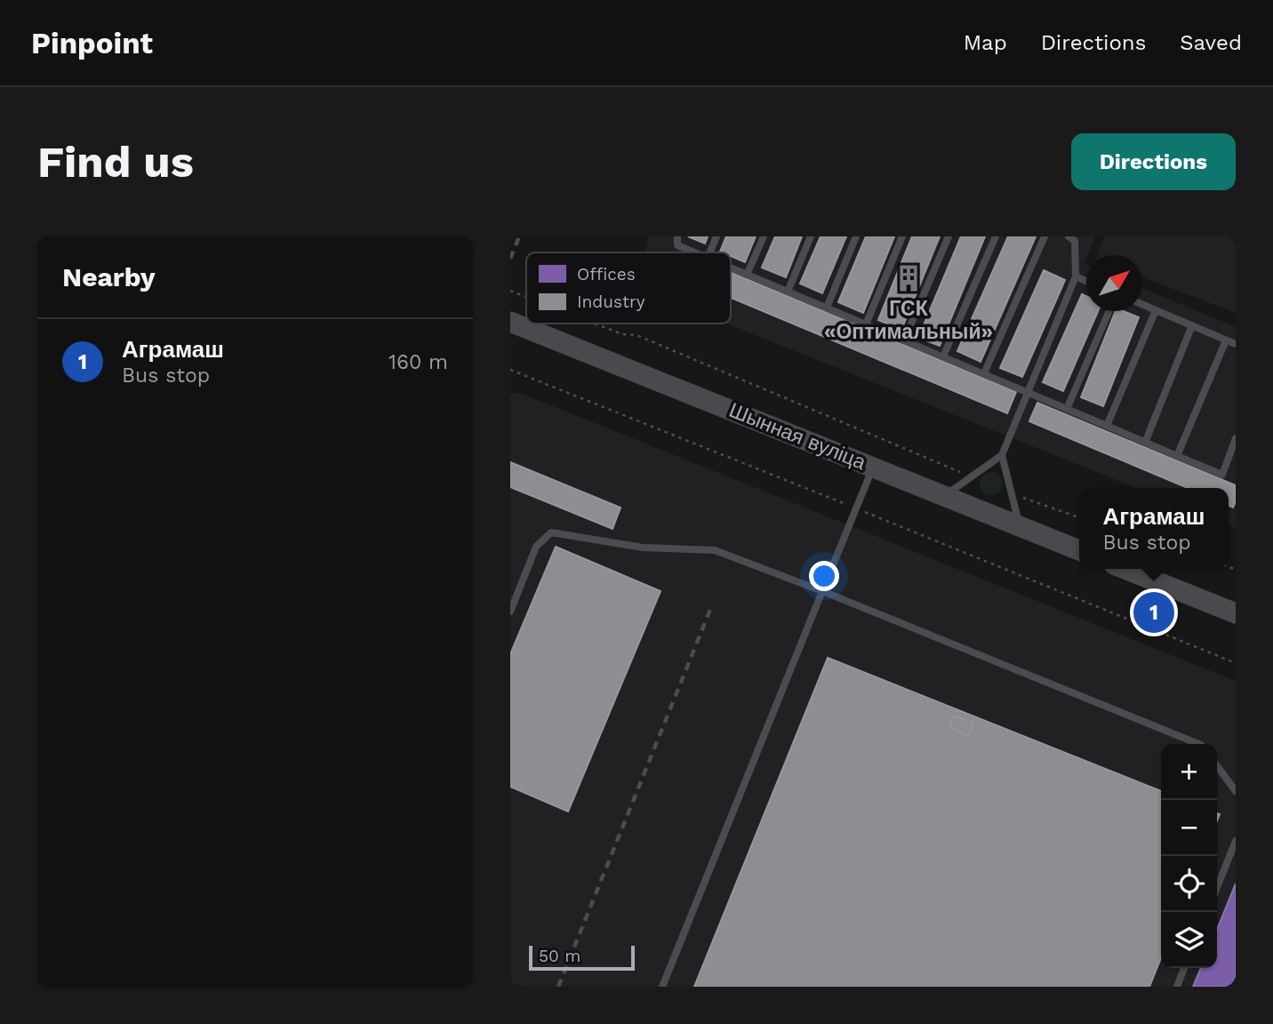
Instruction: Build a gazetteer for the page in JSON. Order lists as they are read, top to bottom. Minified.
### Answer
{"streets":{"main road":["Шынная вуліца"]},"places":{"building":["ГСК «Оптимальный»"]},"legend":["Offices","Industry"],"scale_bar":"50 m","north":"top right","page":{"header":"Pinpoint","nav":["Map","Directions","Saved"],"buttons":"Directions","title":"Find us","heading":"Nearby","list":[{"mark":"1","name":"Аграмаш","note":"Bus stop","value":"160 m"}],"popup":["Аграмаш","Bus stop"],"pins":"1","map_buttons":["+","−"],"scale":"50 m"}}
